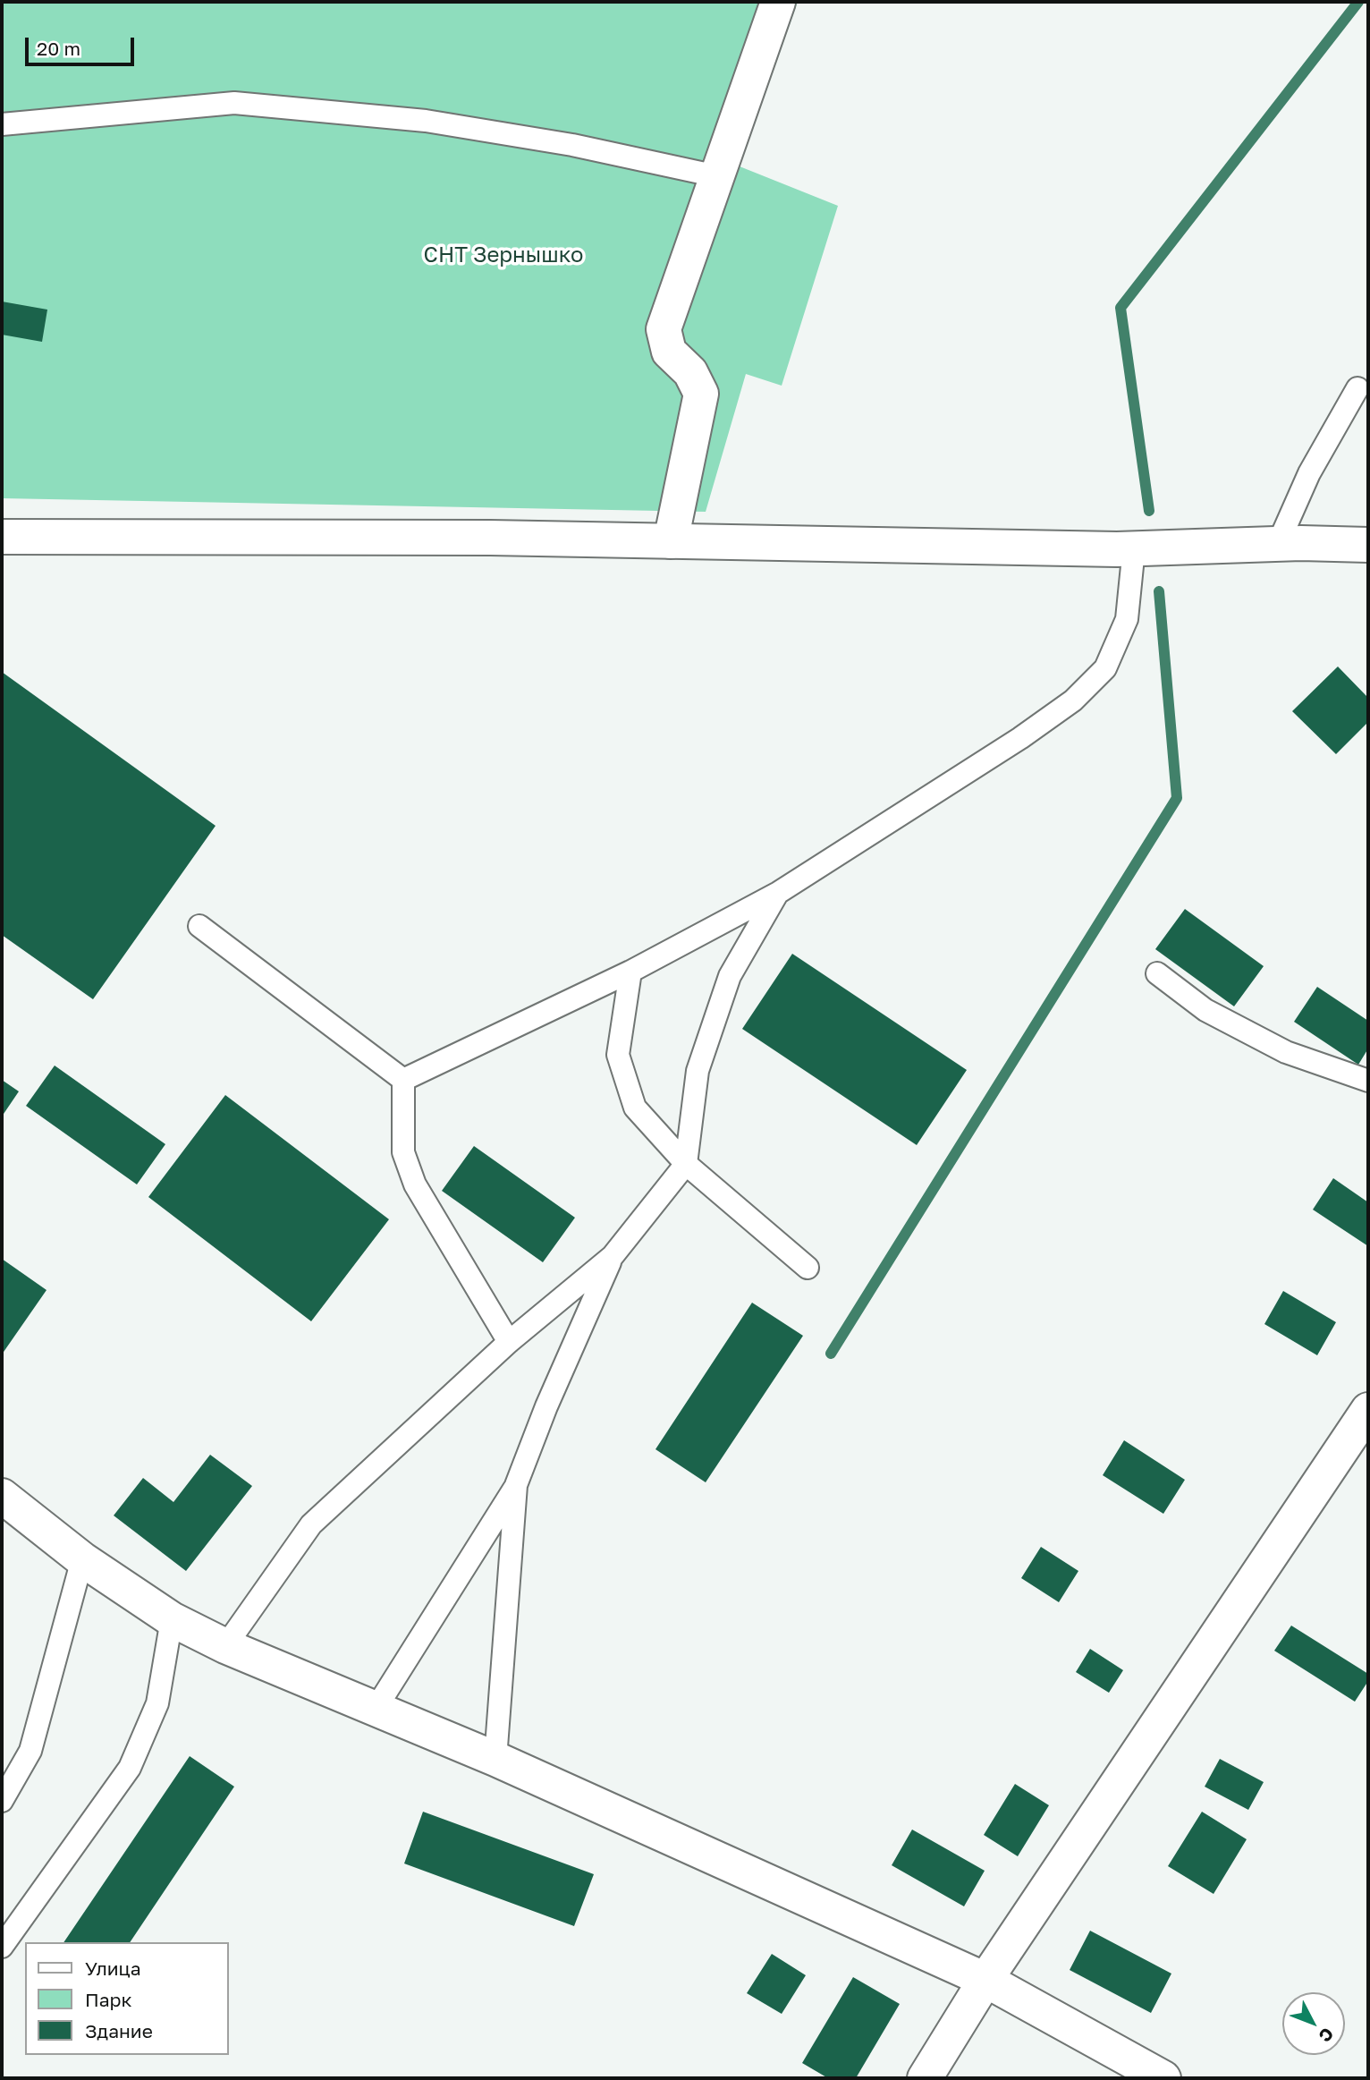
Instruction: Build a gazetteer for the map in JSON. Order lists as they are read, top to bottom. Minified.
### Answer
{"parks":["СНТ Зернышко"],"legend":["Улица","Парк","Здание"],"scale_bar":"20 m","north":"bottom right"}
